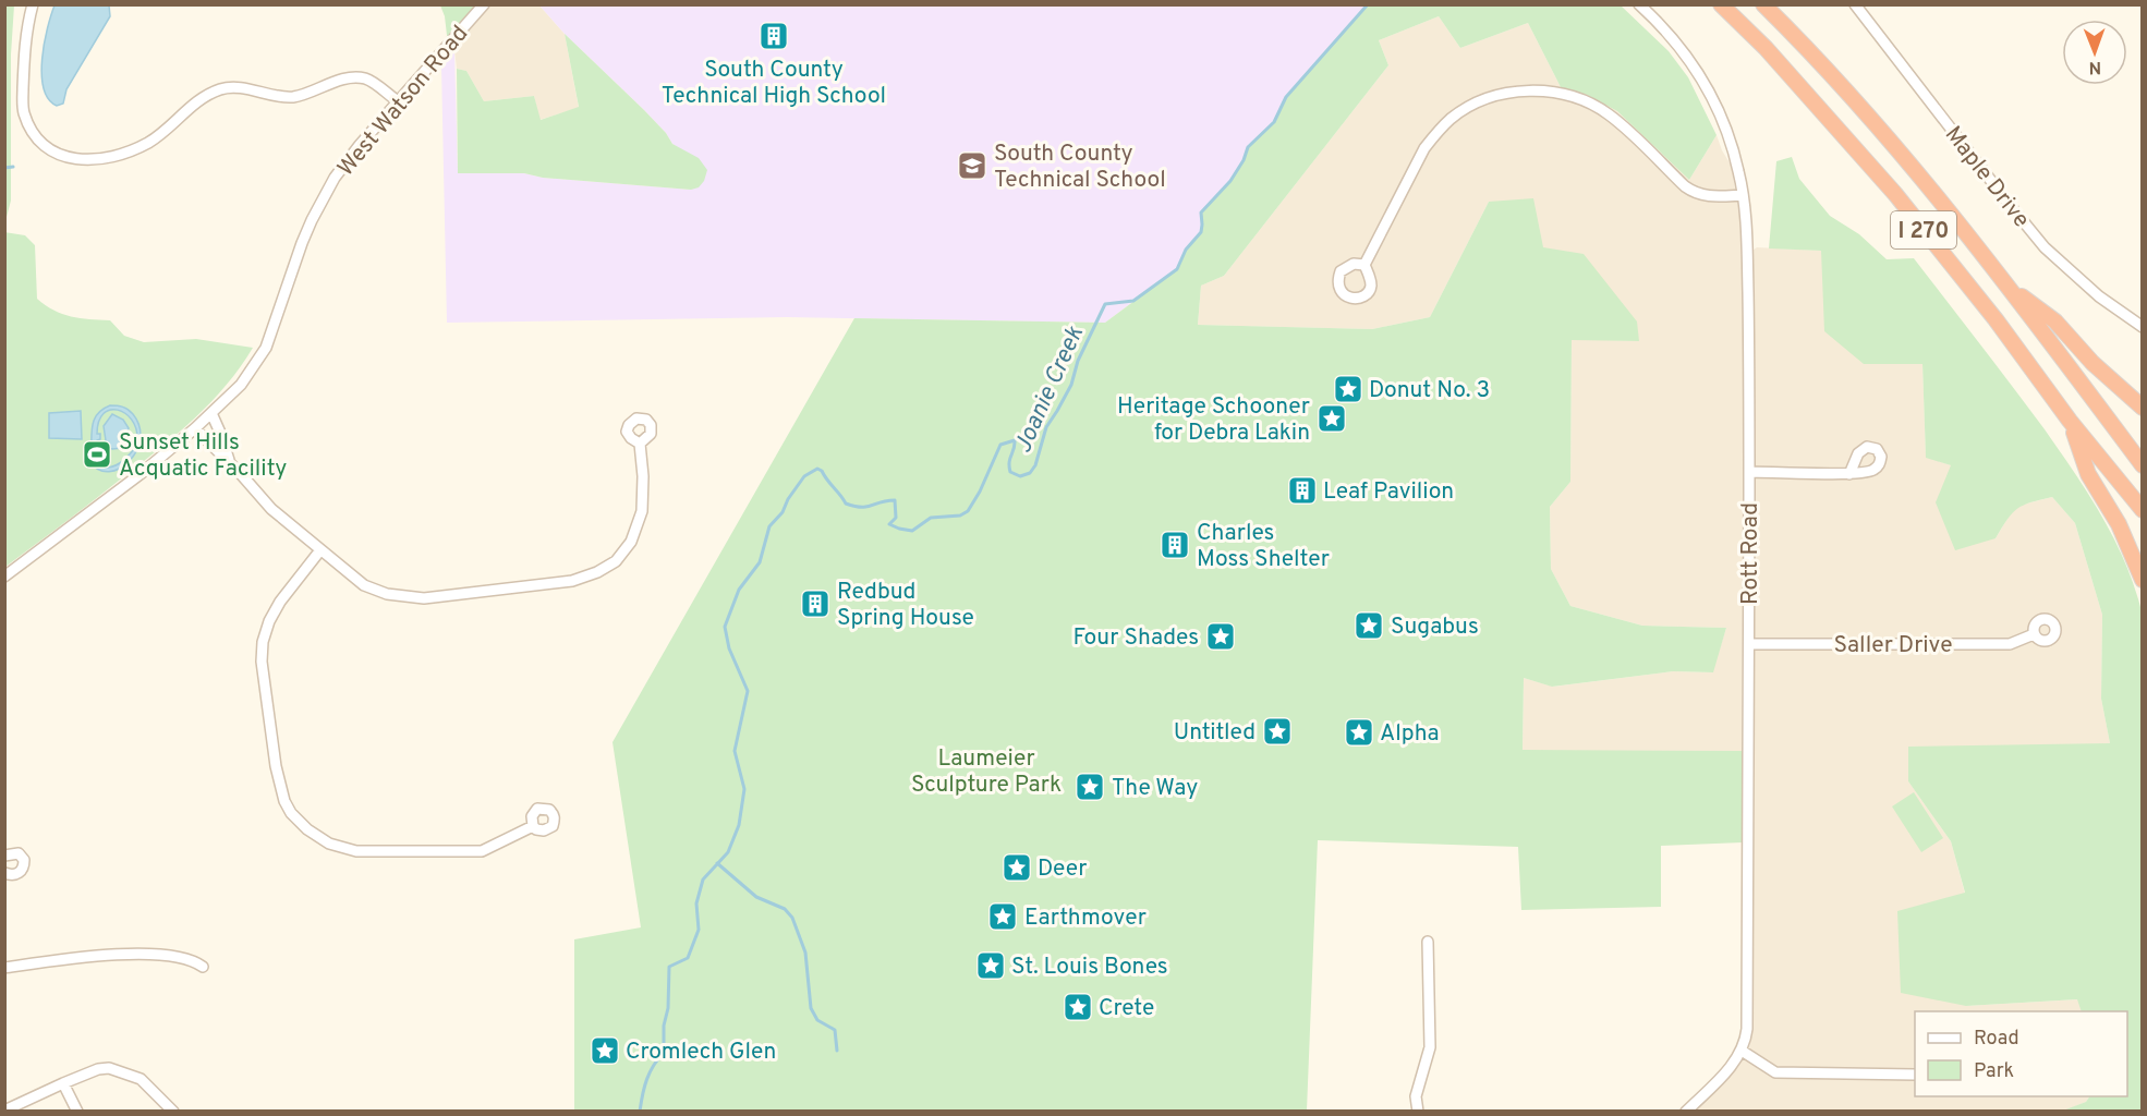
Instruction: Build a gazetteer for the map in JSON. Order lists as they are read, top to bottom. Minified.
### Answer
{"streets":{"highway":["I 270"],"street":["West Watson Road","Maple Drive","Rott Road","Saller Drive"]},"crossings":[["Rott Road","Saller Drive"]],"water":["Joanie Creek"],"parks":["Laumeier Sculpture Park"],"places":{"building":["South County Technical High School","Leaf Pavilion","Charles Moss Shelter","Redbud Spring House"],"school or university":["South County Technical School"],"place":["Donut No. 3","Heritage Schooner for Debra Lakin","Sugabus","Four Shades","Untitled","Alpha","The Way","Deer","Earthmover","St. Louis Bones","Crete","Cromlech Glen"],"sports":["Sunset Hills Acquatic Facility"]},"legend":["Road","Park"],"north":"bottom"}
